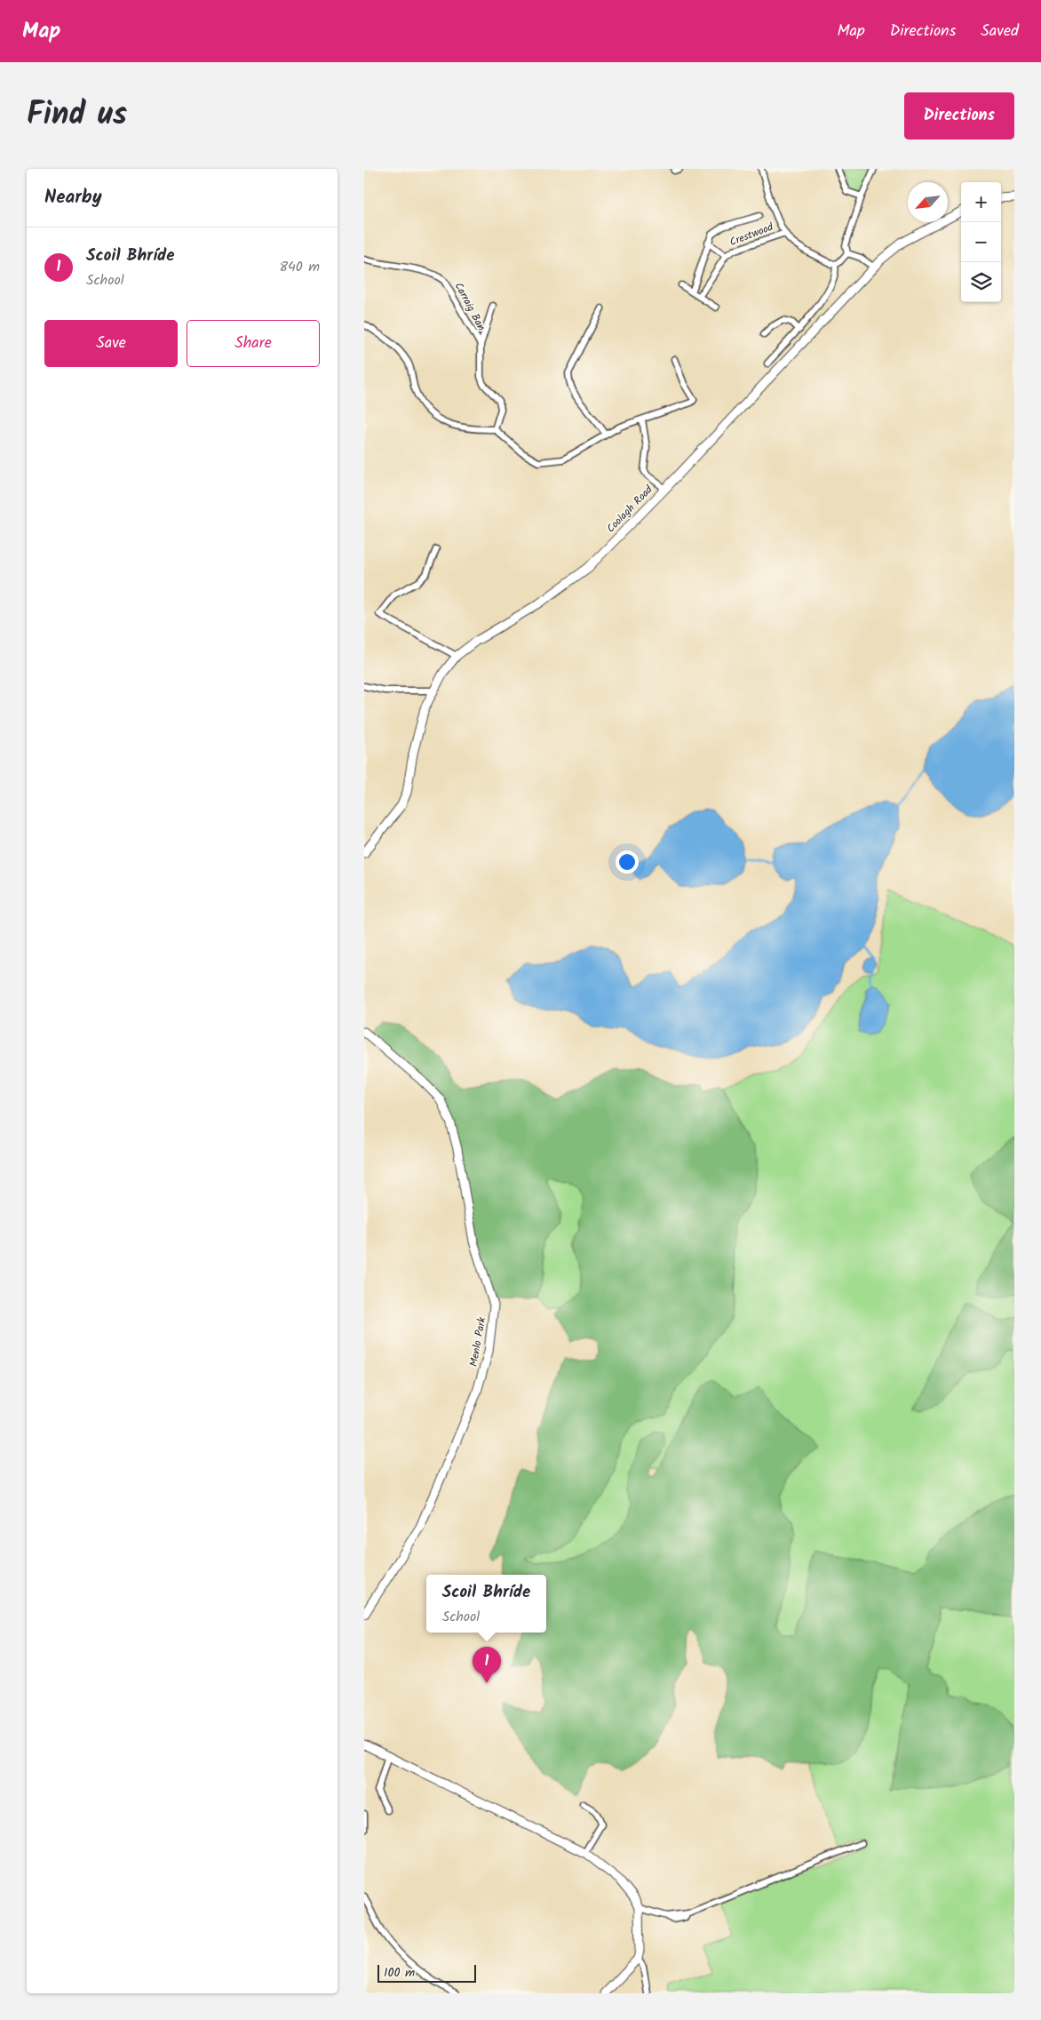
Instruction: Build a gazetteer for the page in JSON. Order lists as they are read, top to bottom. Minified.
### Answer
{"streets":{"street":["Crestwood","Carraig Ban","Coolagh Road","Menlo Park"]},"scale_bar":"100 m","north":"bottom left","page":{"header":"Map","nav":["Map","Directions","Saved"],"title":"Find us","buttons":["Directions",["Save","Share"]],"heading":"Nearby","map_buttons":["+","−"],"list":[{"mark":"1","name":"Scoil Bhríde","note":"School","value":"840 m"}],"popup":["Scoil Bhríde","School"],"pins":"1","scale":"100 m"}}
